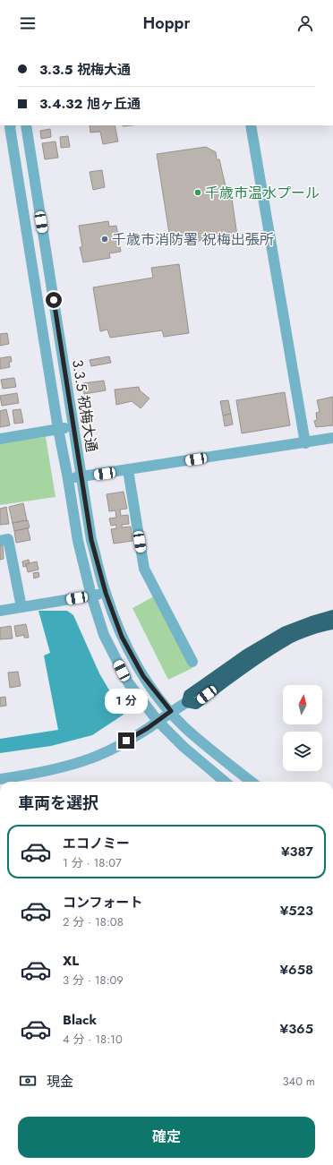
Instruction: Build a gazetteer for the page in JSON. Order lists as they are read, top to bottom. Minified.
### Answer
{"streets":{"street":["3.3.5 祝梅大通"]},"places":["千歳市温水プール","千歳市消防署 祝梅出張所"],"north":"top","page":{"header":"Hoppr","banner":["3.3.5 祝梅大通","3.4.32 旭ヶ丘通"],"bubble":"1 分","heading":"車両を選択","list":[{"name":"エコノミー","note":"1 分 · 18:07","value":"¥387"},{"name":"コンフォート","note":"2 分 · 18:08","value":"¥523"},{"name":"XL","note":"3 分 · 18:09","value":"¥658"},{"name":"Black","note":"4 分 · 18:10","value":"¥365"}],"pay":["現金","340 m"],"buttons":"確定"}}
